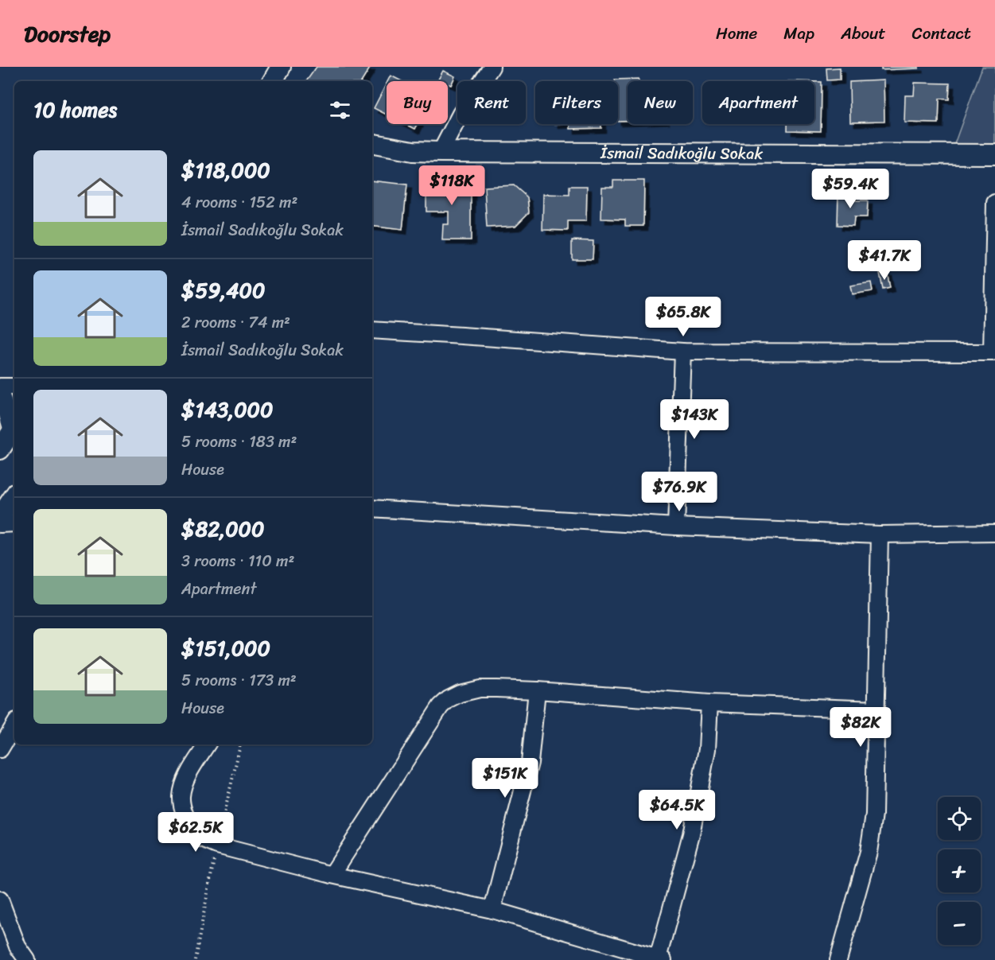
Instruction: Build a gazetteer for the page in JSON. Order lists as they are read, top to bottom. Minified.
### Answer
{"streets":{"street":["İsmail Sadıkoğlu Sokak"]},"page":{"header":"Doorstep","nav":["Home","Map","About","Contact"],"chip":["Buy","Rent","Filters","New","Apartment"],"heading":"10 homes","list":[{"name":"$118,000","note":"4 rooms · 152 m² · İsmail Sadıkoğlu Sokak"},{"name":"$59,400","note":"2 rooms · 74 m² · İsmail Sadıkoğlu Sokak"},{"name":"$143,000","note":"5 rooms · 183 m² · House"},{"name":"$82,000","note":"3 rooms · 110 m² · Apartment"},{"name":"$151,000","note":"5 rooms · 173 m² · House"}],"price":["$118K","$59.4K","$41.7K","$65.8K","$143K","$76.9K","$82K","$151K","$64.5K","$62.5K"],"map_buttons":["+","−"]}}
